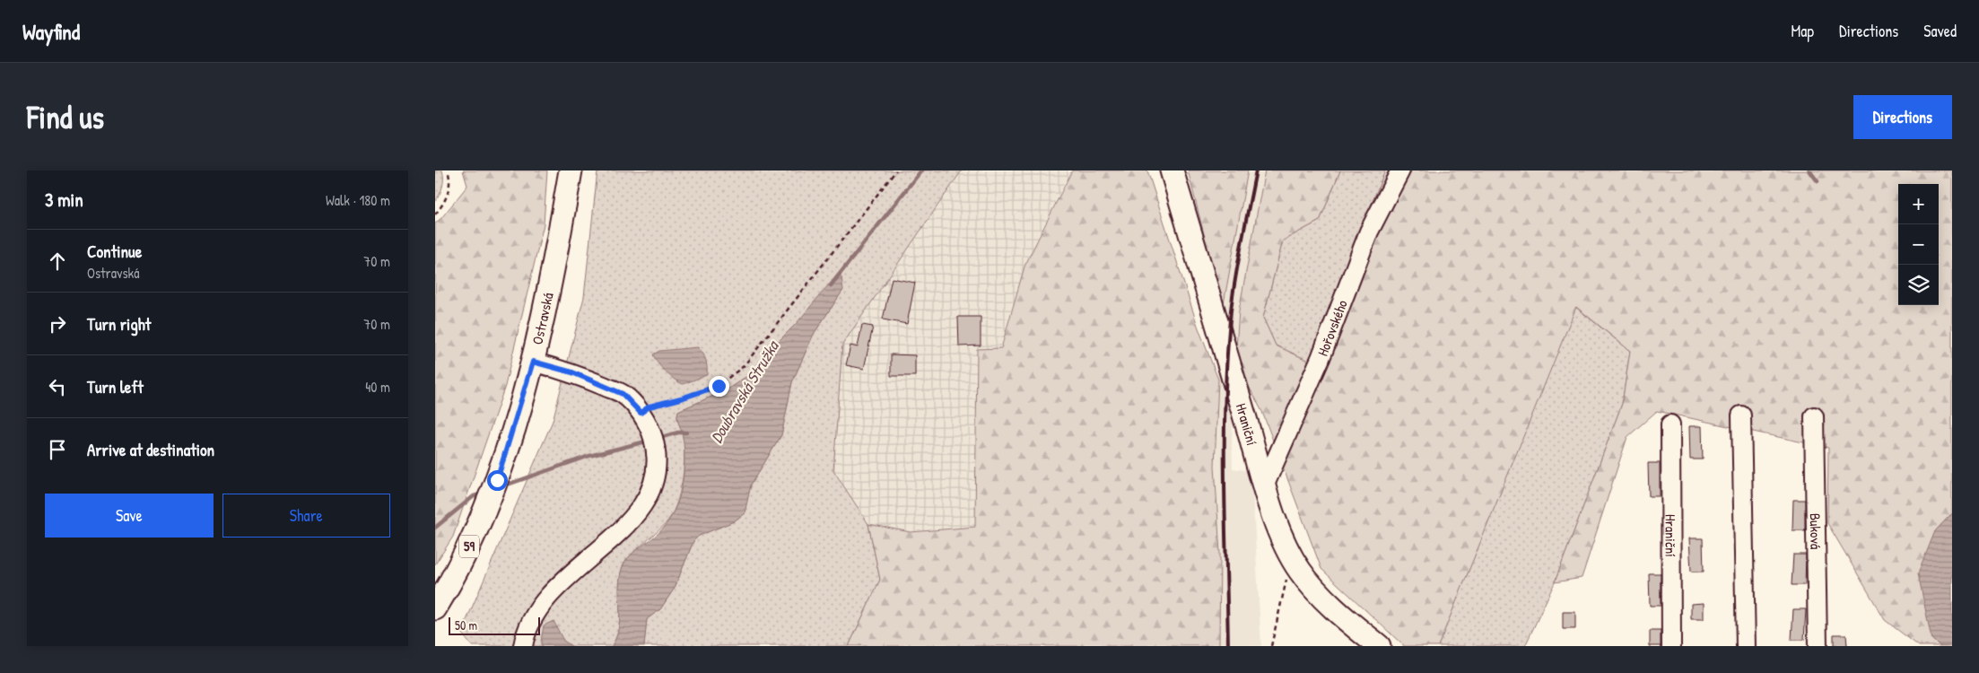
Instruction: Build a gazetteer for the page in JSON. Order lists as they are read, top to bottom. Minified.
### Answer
{"streets":{"main road":["Ostravská","Hraniční","59"],"street":["Hořovského","Buková"]},"crossings":[["Hořovského","Hraniční"]],"water":["Doubravská Stružka"],"scale_bar":"50 m","page":{"header":"Wayfind","nav":["Map","Directions","Saved"],"buttons":["Directions",["Save","Share"]],"title":"Find us","heading":["3 min","Walk · 180 m"],"map_buttons":["+","−"],"list":[["Continue","Ostravská","70 m"],["Turn right","70 m"],["Turn left","40 m"],"Arrive at destination"],"scale":"50 m"}}
